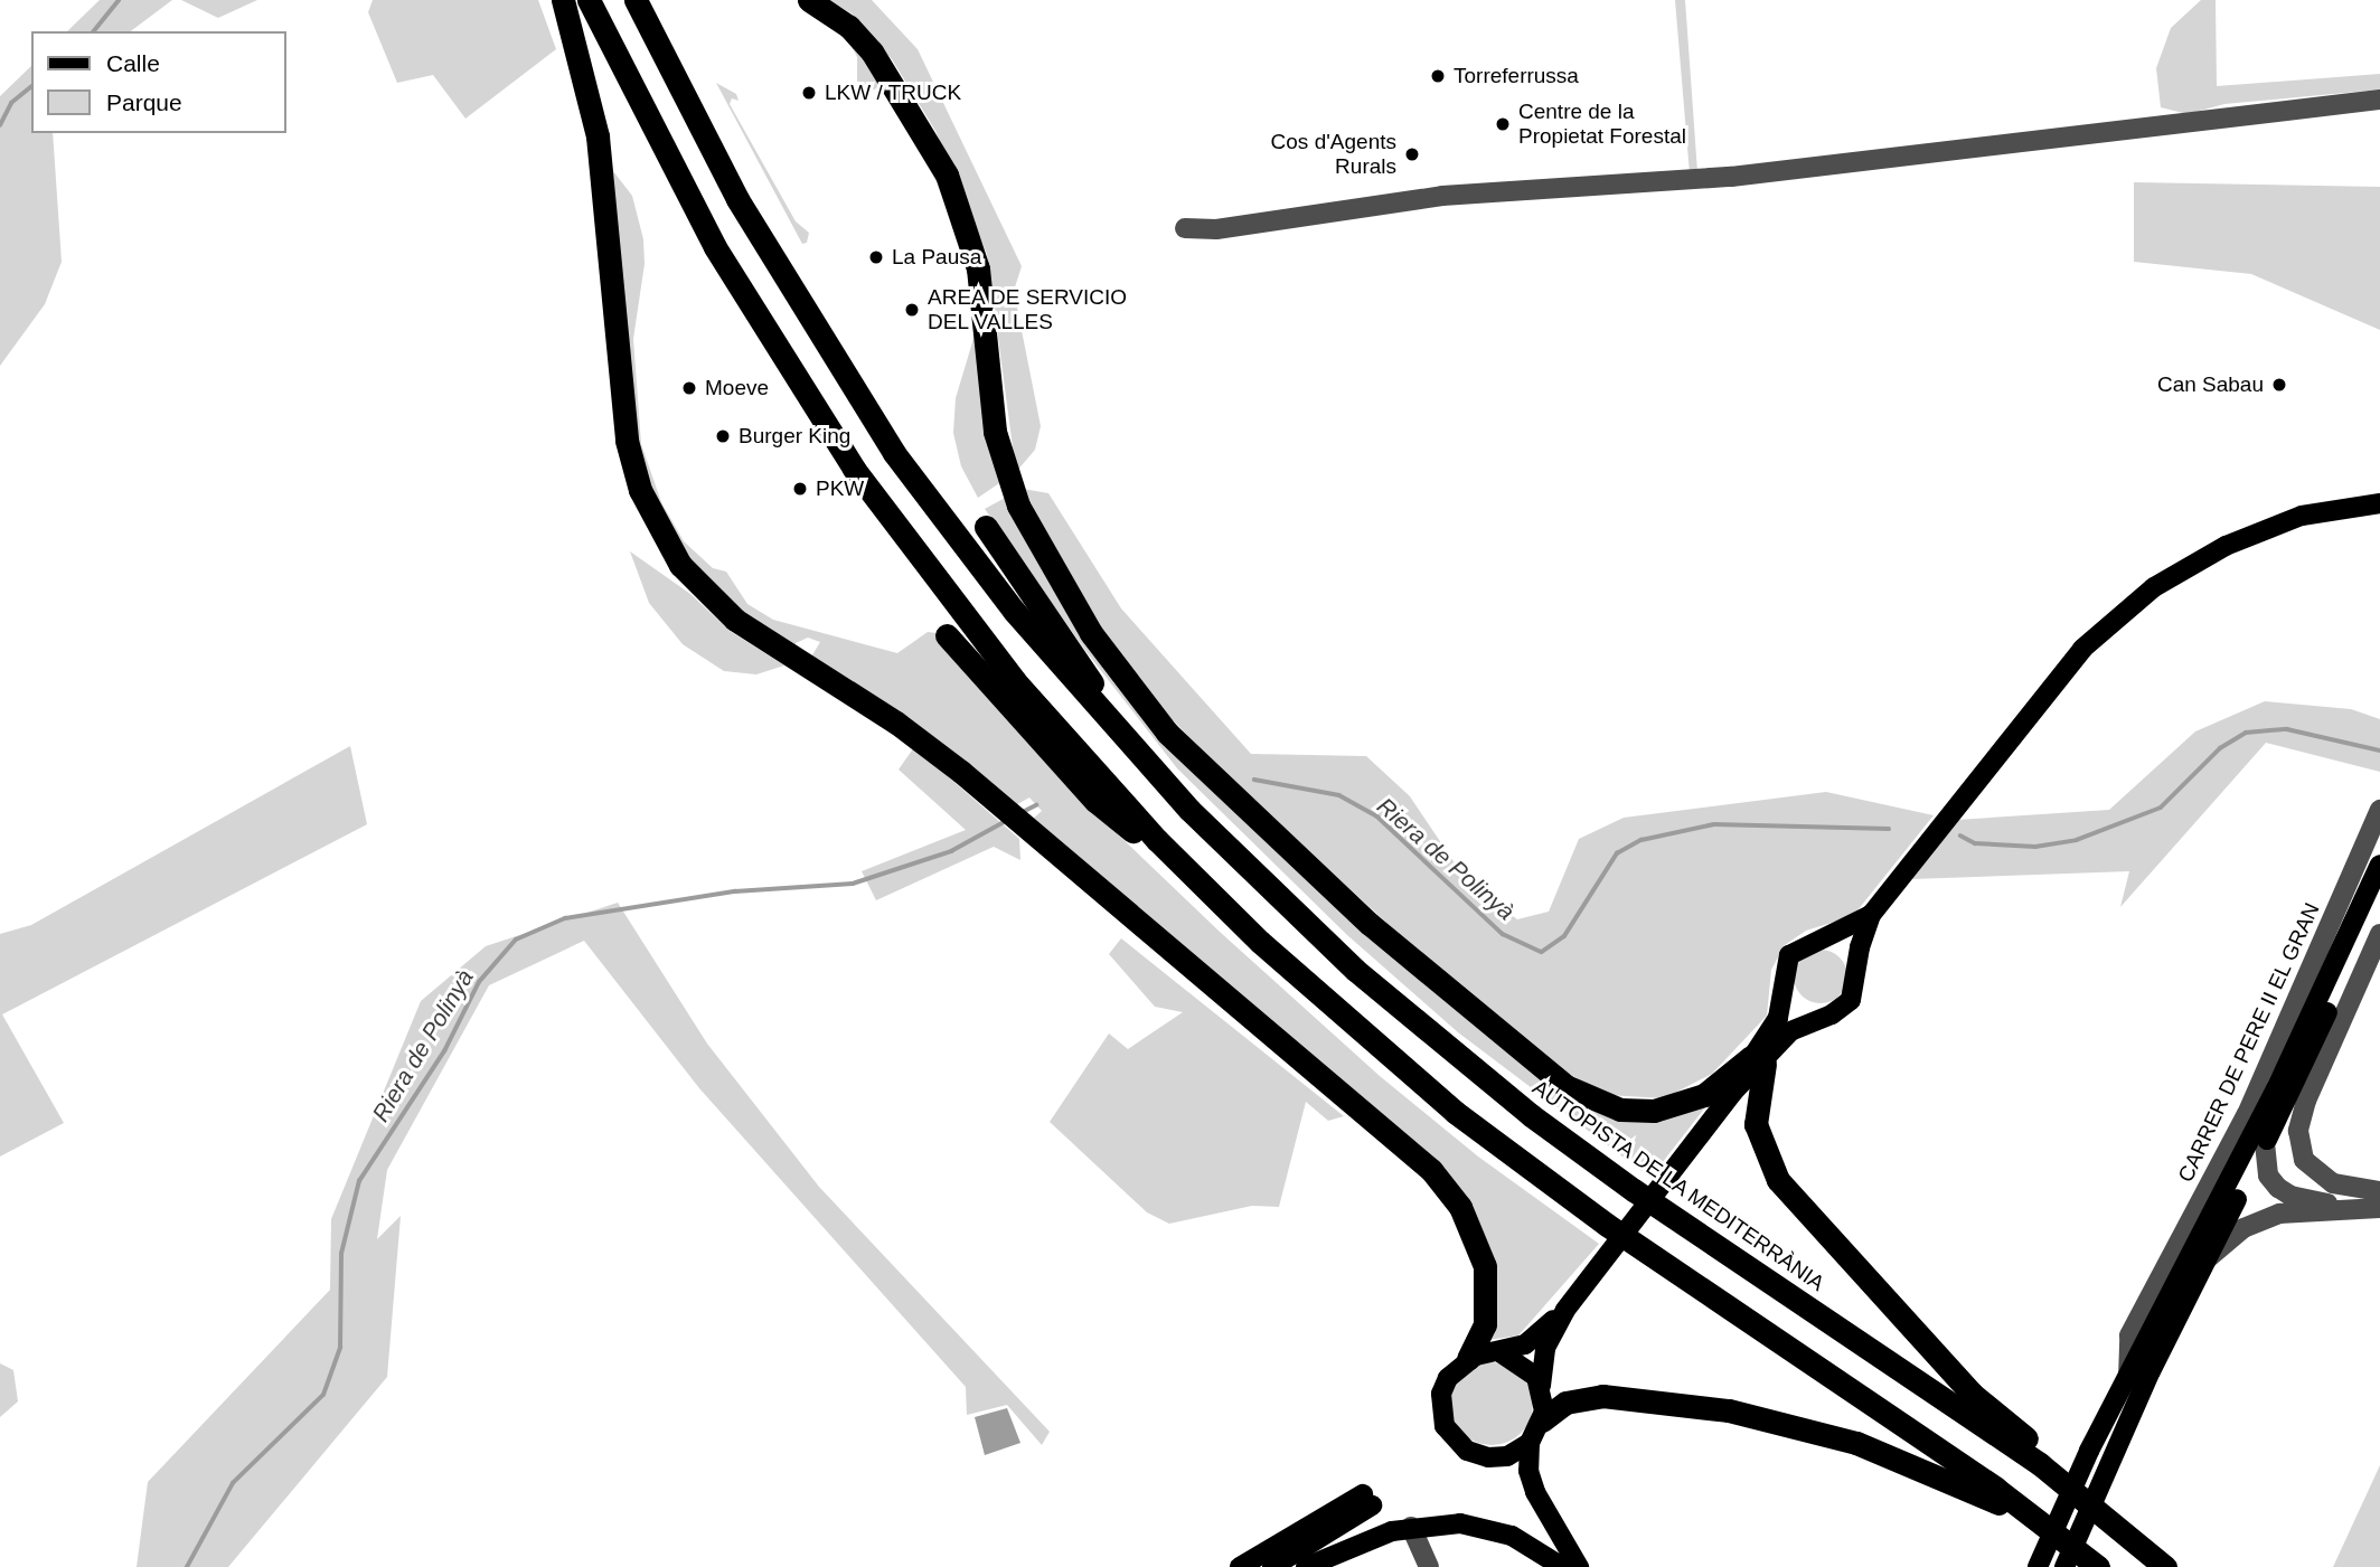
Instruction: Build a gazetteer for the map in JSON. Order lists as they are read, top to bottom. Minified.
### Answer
{"streets":{"highway":["AUTOPISTA DE LA MEDITERRÀNIA"],"street":["CARRER DE PERE II EL GRAN"]},"water":["Riera de Polinyà"],"places":["Torreferrussa","LKW / TRUCK","Centre de la Propietat Forestal","Cos d'Agents Rurals","La Pausa","AREA DE SERVICIO DEL VALLES","Can Sabau","Moeve","Burger King","PKW"],"legend":["Calle","Parque"]}
